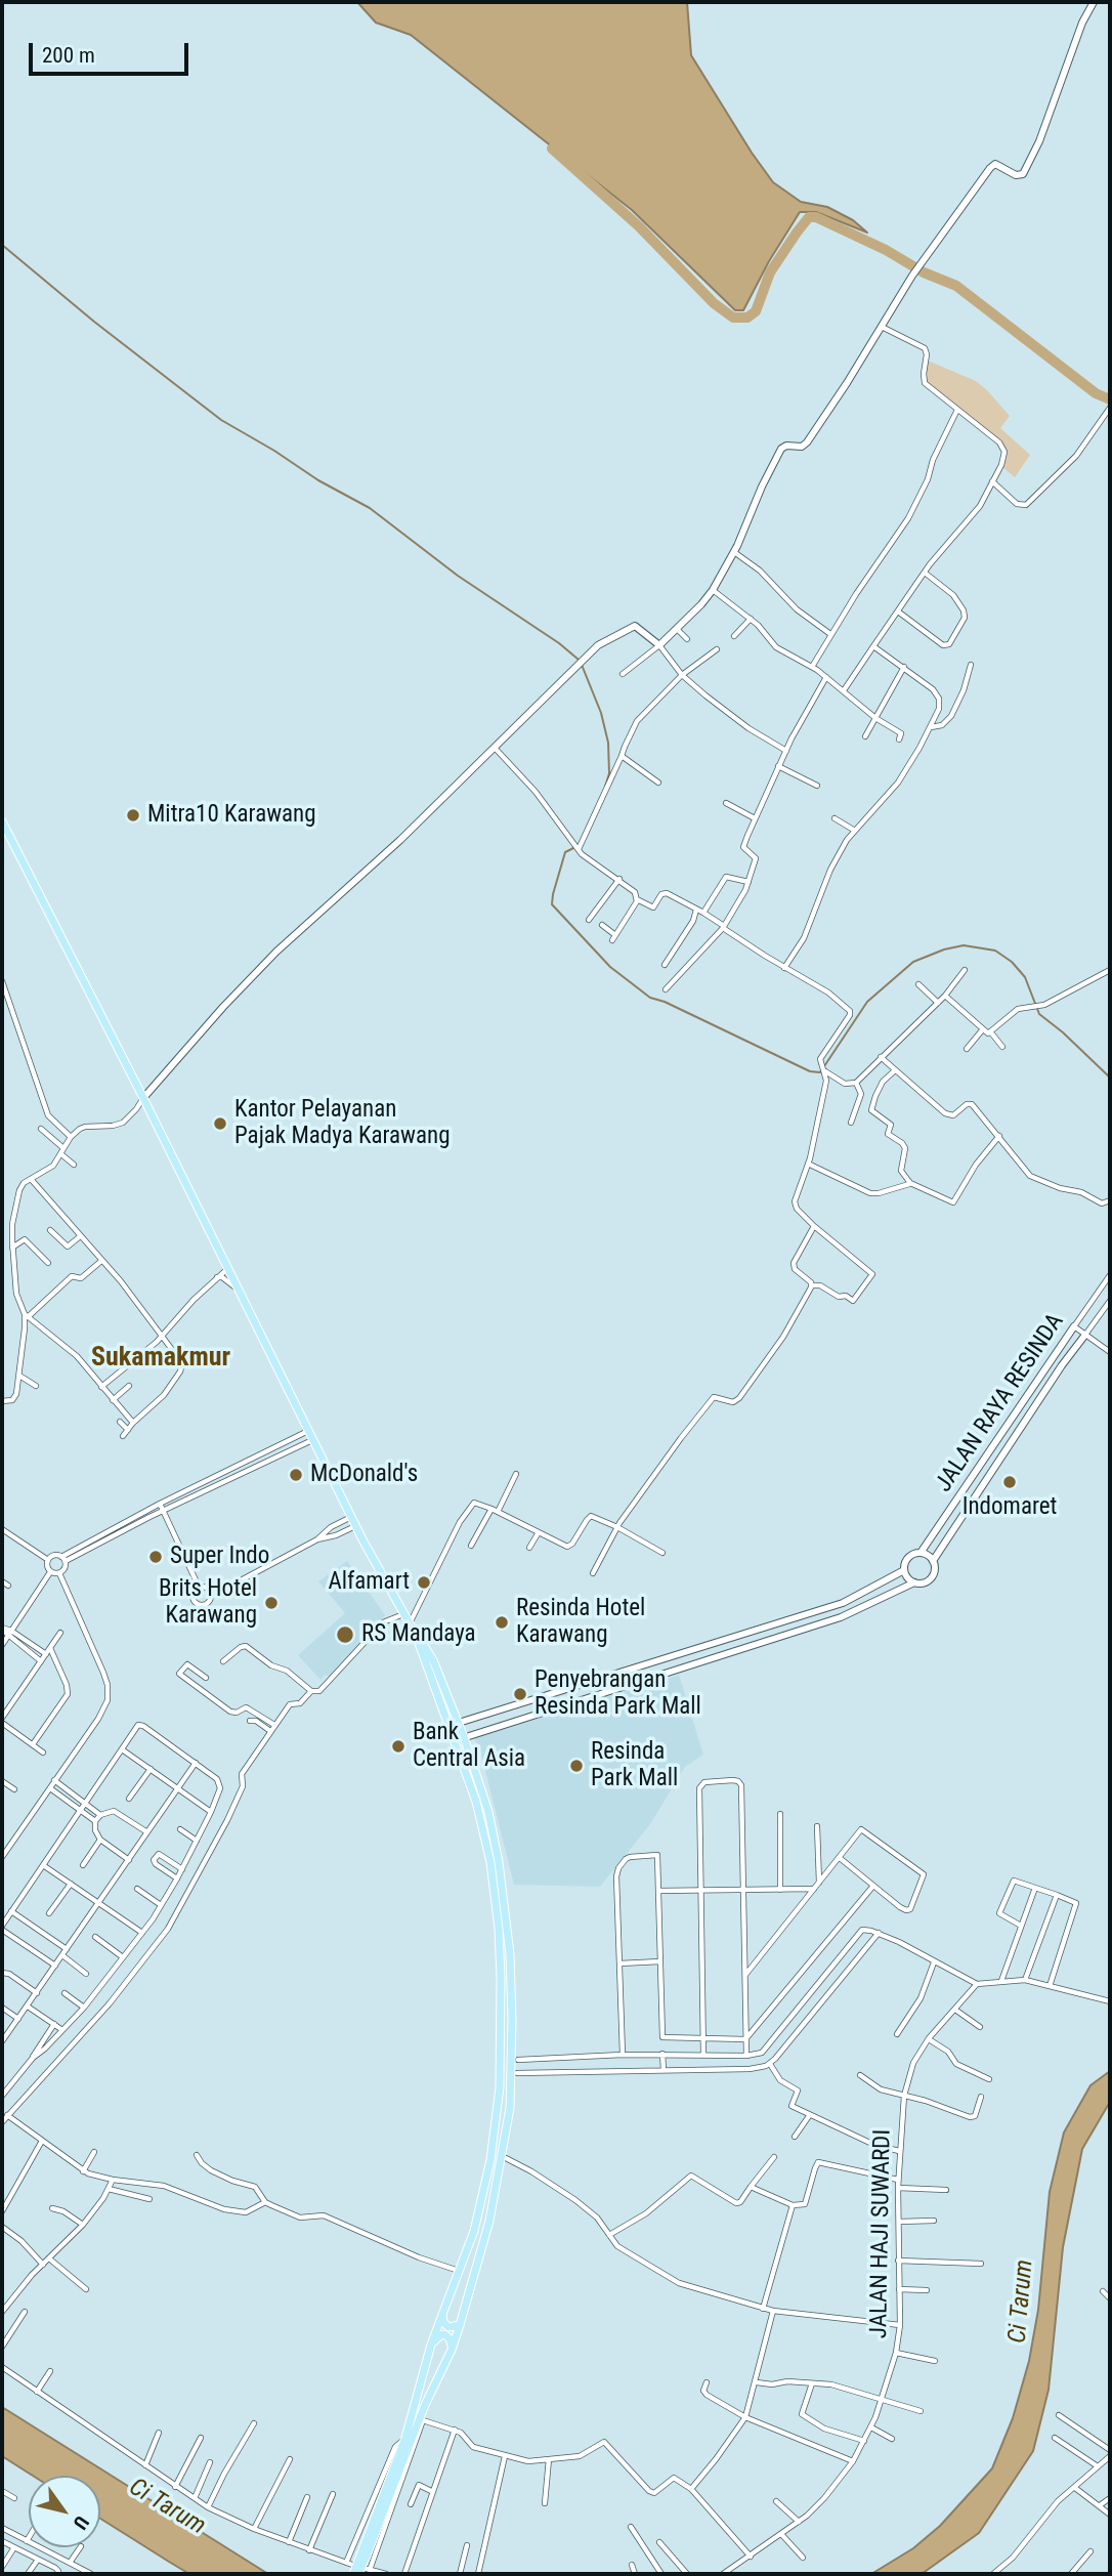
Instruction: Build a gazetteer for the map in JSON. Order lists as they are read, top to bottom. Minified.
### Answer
{"streets":{"street":["JALAN RAYA RESINDA","JALAN HAJI SUWARDI"]},"districts":["Sukamakmur"],"water":["Ci Tarum"],"places":["Mitra10 Karawang","Kantor Pelayanan Pajak Madya Karawang","McDonald's","Indomaret","Super Indo","Alfamart","Brits Hotel Karawang","Resinda Hotel Karawang","RS Mandaya","Penyebrangan Resinda Park Mall","Bank Central Asia","Resinda Park Mall"],"scale_bar":"200 m","north":"bottom right"}
